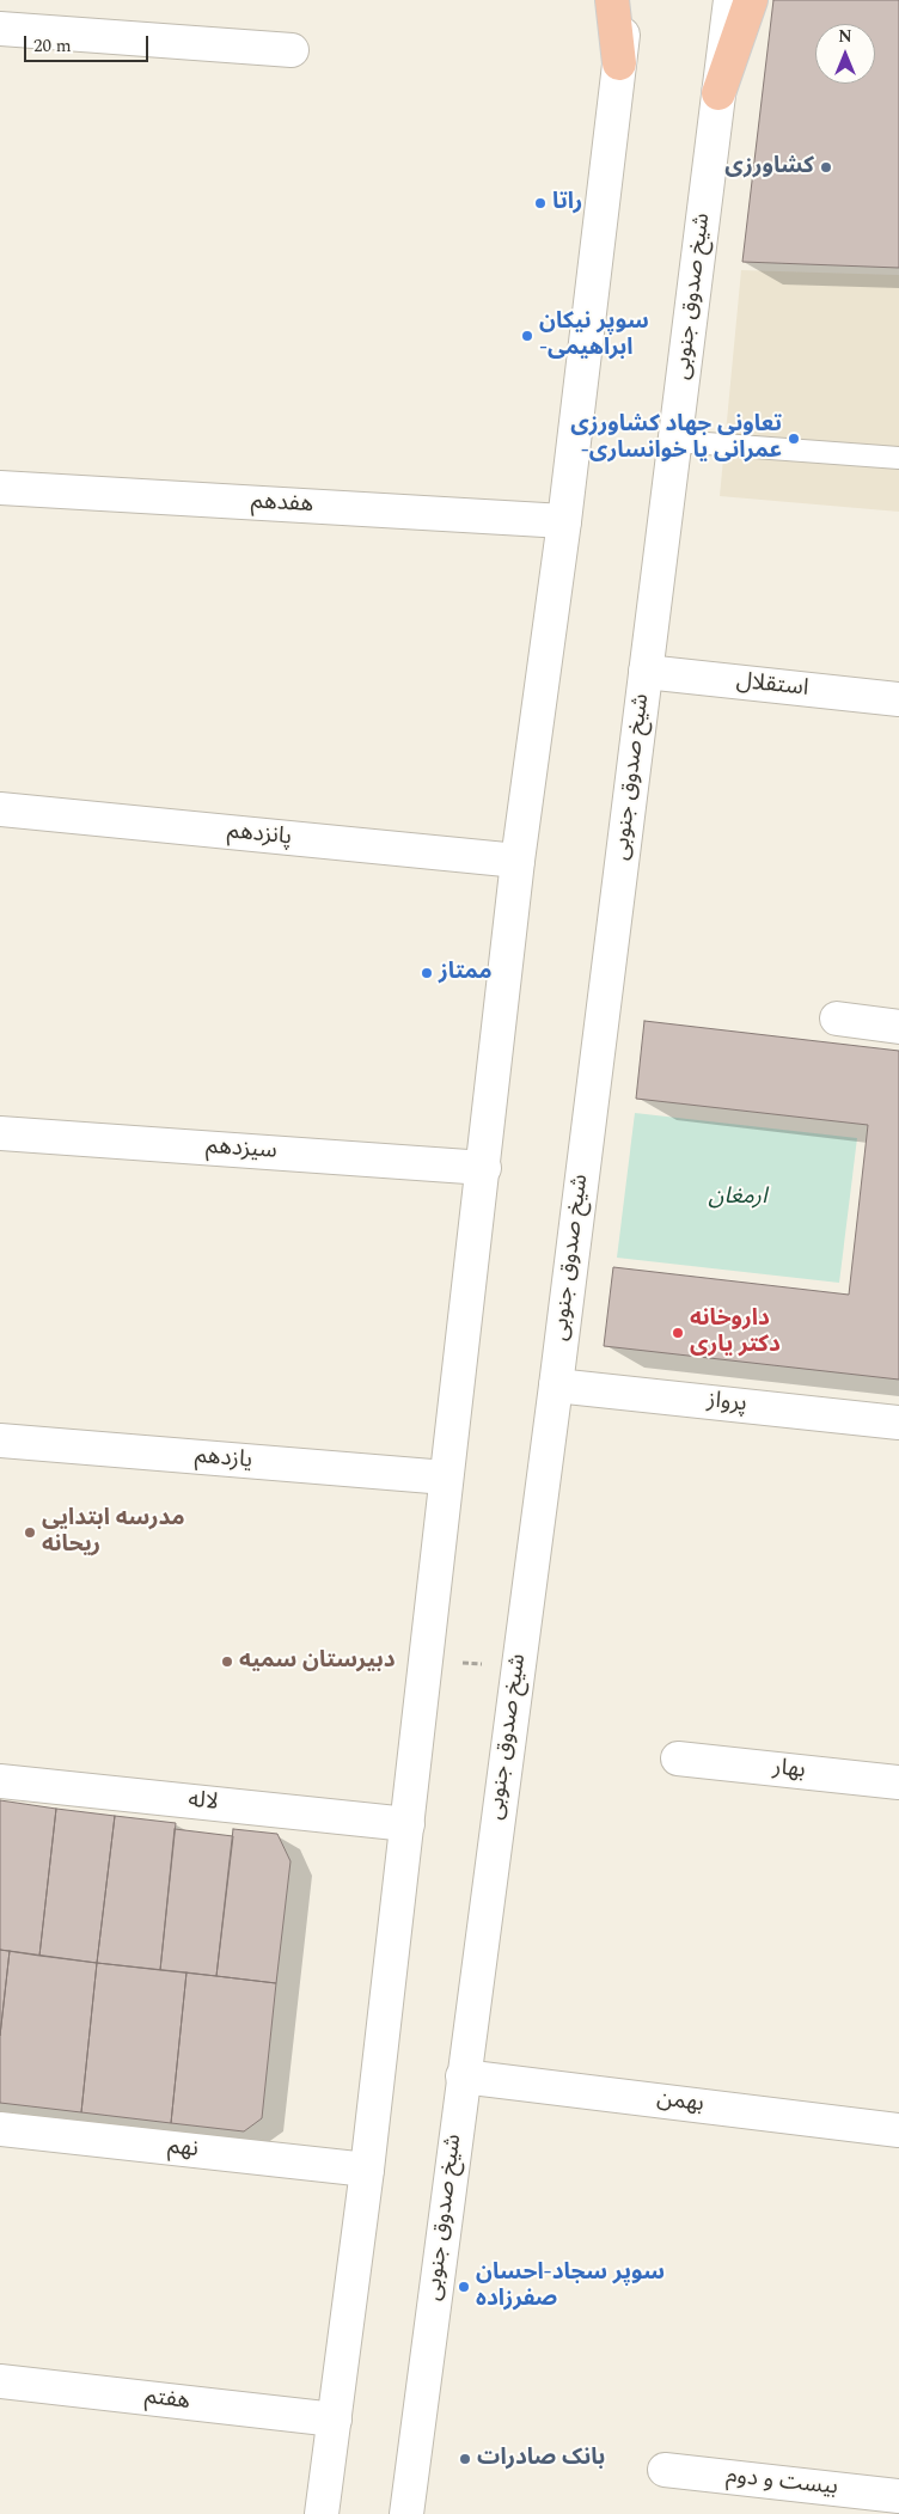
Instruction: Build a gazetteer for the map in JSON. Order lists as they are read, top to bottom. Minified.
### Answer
{"streets":{"main road":["شیخ صدوق جنوبی","هفدهم","استقلال","پانزدهم","سیزدهم","پرواز","یازدهم","بهار","لاله","بهمن","نهم","هفتم","بیست و دوم"]},"crossings":[["شیخ صدوق جنوبی","استقلال"],["شیخ صدوق جنوبی","پرواز"],["شیخ صدوق جنوبی","بهمن"]],"parks":["ارمغان"],"places":["کشاورزی","راتا","سوپر نیکان -ابراهیمی","تعاونی جهاد کشاورزی -عمرانی یا خوانساری","ممتاز","داروخانه دکتر یاری","مدرسه ابتدایی ریحانه","دبیرستان سمیه","سوپر سجاد-احسان صفرزاده","بانک صادرات"],"scale_bar":"20 m","north":"top"}
